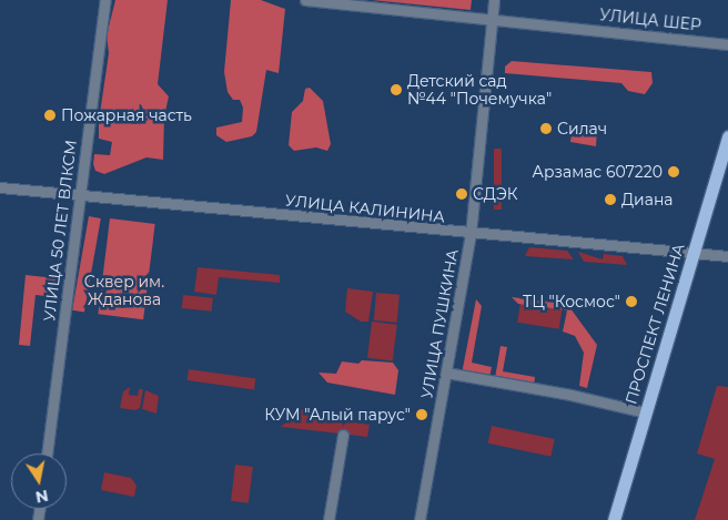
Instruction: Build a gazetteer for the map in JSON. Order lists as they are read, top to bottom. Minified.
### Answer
{"streets":{"main road":["ПРОСПЕКТ ЛЕНИНА"],"street":["УЛИЦА ШЕР","УЛИЦА КАЛИНИНА","УЛИЦА 50 ЛЕТ ВЛКСМ","УЛИЦА ПУШКИНА"]},"crossings":[["УЛИЦА ШЕР","УЛИЦА ПУШКИНА"],["УЛИЦА КАЛИНИНА","УЛИЦА 50 ЛЕТ ВЛКСМ"],["УЛИЦА КАЛИНИНА","УЛИЦА ПУШКИНА"],["УЛИЦА КАЛИНИНА","ПРОСПЕКТ ЛЕНИНА"]],"parks":["Сквер им. Жданова"],"places":["Детский сад №44 \"Почемучка\"","Пожарная часть","Силач","Арзамас 607220","СДЭК","Диана","ТЦ \"Космос\"","КУМ \"Алый парус\""],"north":"bottom"}
